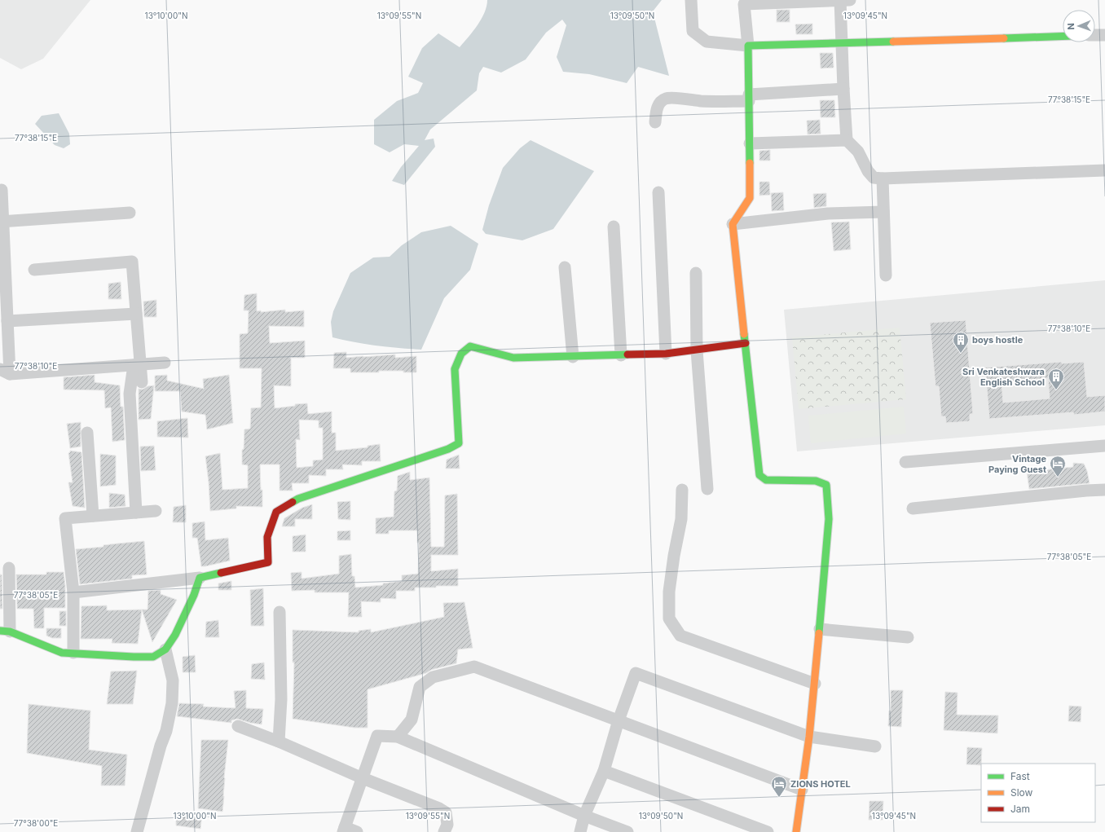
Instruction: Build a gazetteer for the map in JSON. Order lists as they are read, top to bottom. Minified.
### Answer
{"places":{"building":["boys hostle","Sri Venkateshwara English School"],"hotel":["Vintage Paying Guest","ZIONS HOTEL"]},"legend":["Fast","Slow","Jam"],"north":"left","coordinates":["13°10'00\"N","13°09'55\"N","13°09'50\"N","13°09'45\"N","77°38'15\"E","77°38'10\"E","77°38'05\"E","77°38'00\"E"]}
